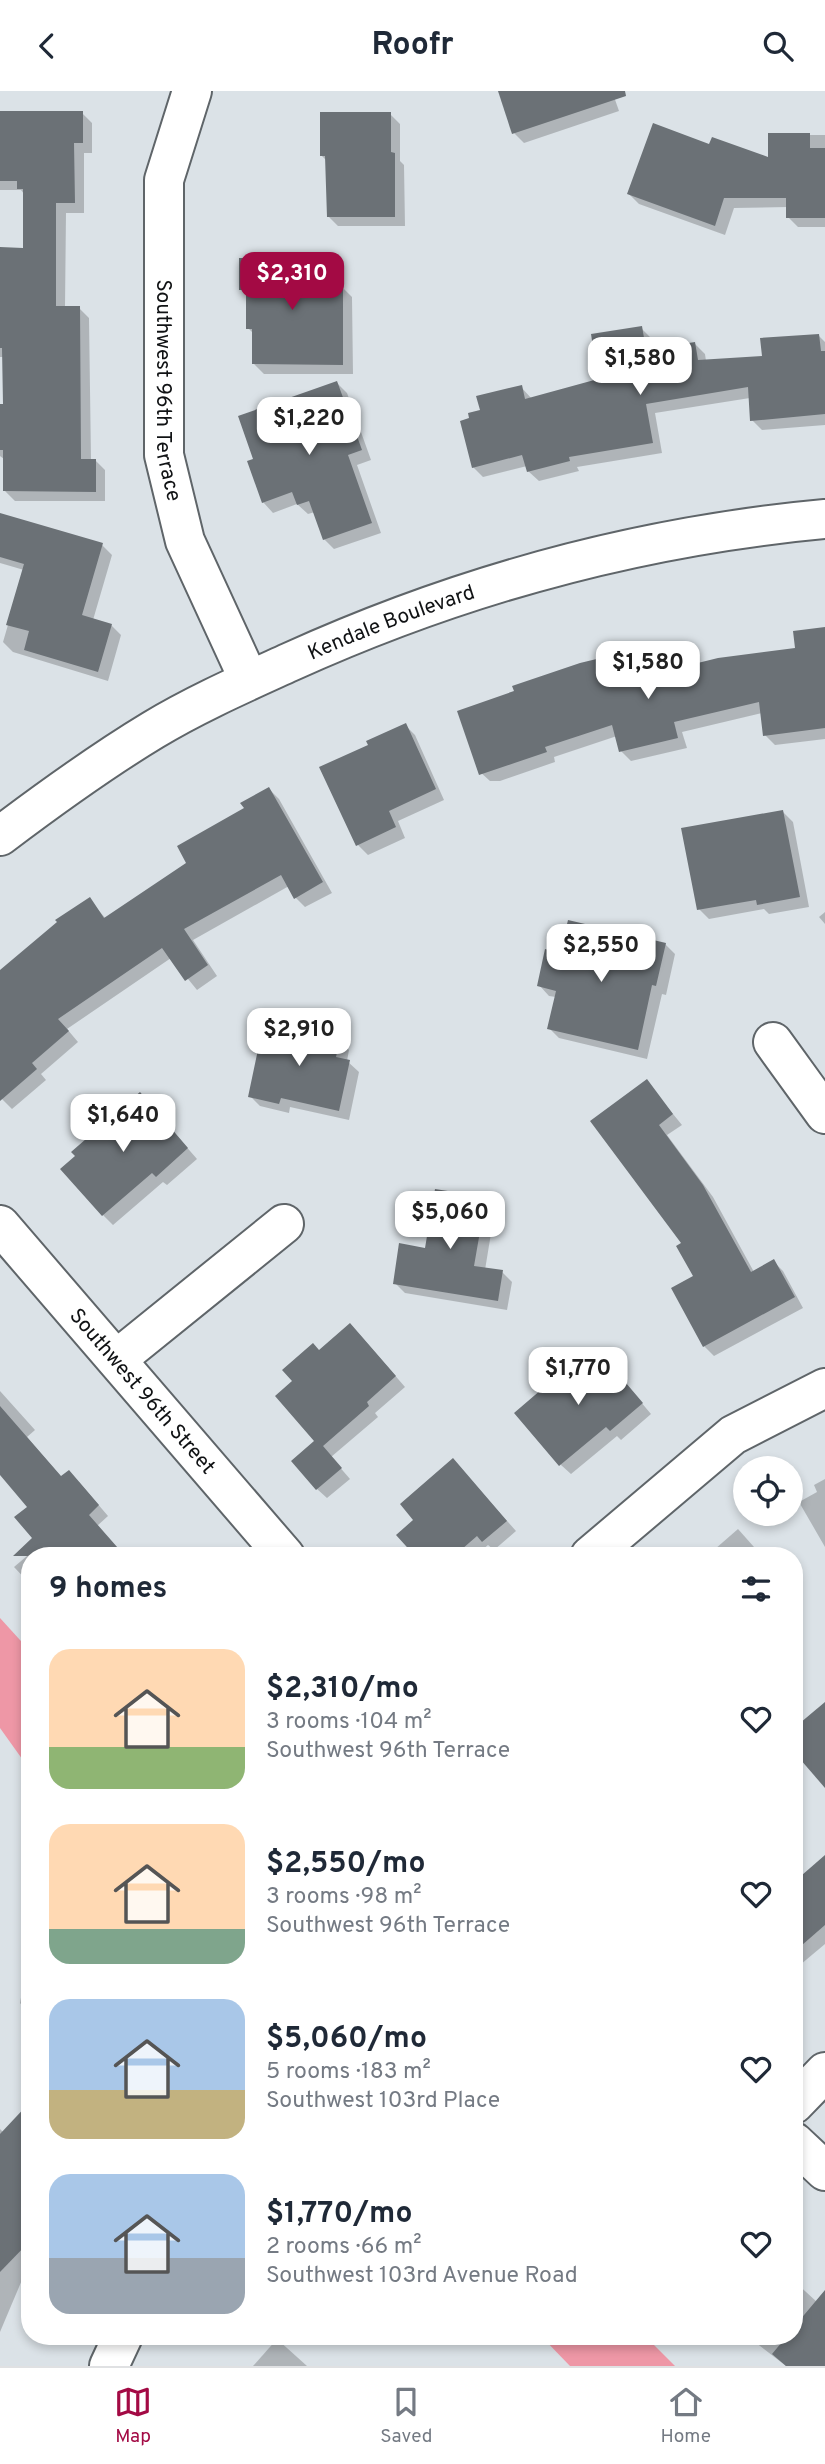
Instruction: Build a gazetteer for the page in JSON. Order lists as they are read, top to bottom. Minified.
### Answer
{"streets":{"street":["Southwest 96th Terrace","Kendale Boulevard","Southwest 96th Street"]},"crossings":[["Southwest 96th Terrace","Kendale Boulevard"]],"page":{"header":"Roofr","price":["$2,310","$1,580","$1,220","$1,580","$2,550","$2,910","$1,640","$5,060","$1,770"],"heading":"9 homes","list":[{"name":"$2,310/mo","note":"3 rooms · 104 m² · Southwest 96th Terrace"},{"name":"$2,550/mo","note":"3 rooms · 98 m² · Southwest 96th Terrace"},{"name":"$5,060/mo","note":"5 rooms · 183 m² · Southwest 103rd Place"},{"name":"$1,770/mo","note":"2 rooms · 66 m² · Southwest 103rd Avenue Road"}],"tabs":["Map","Saved","Home"]}}
